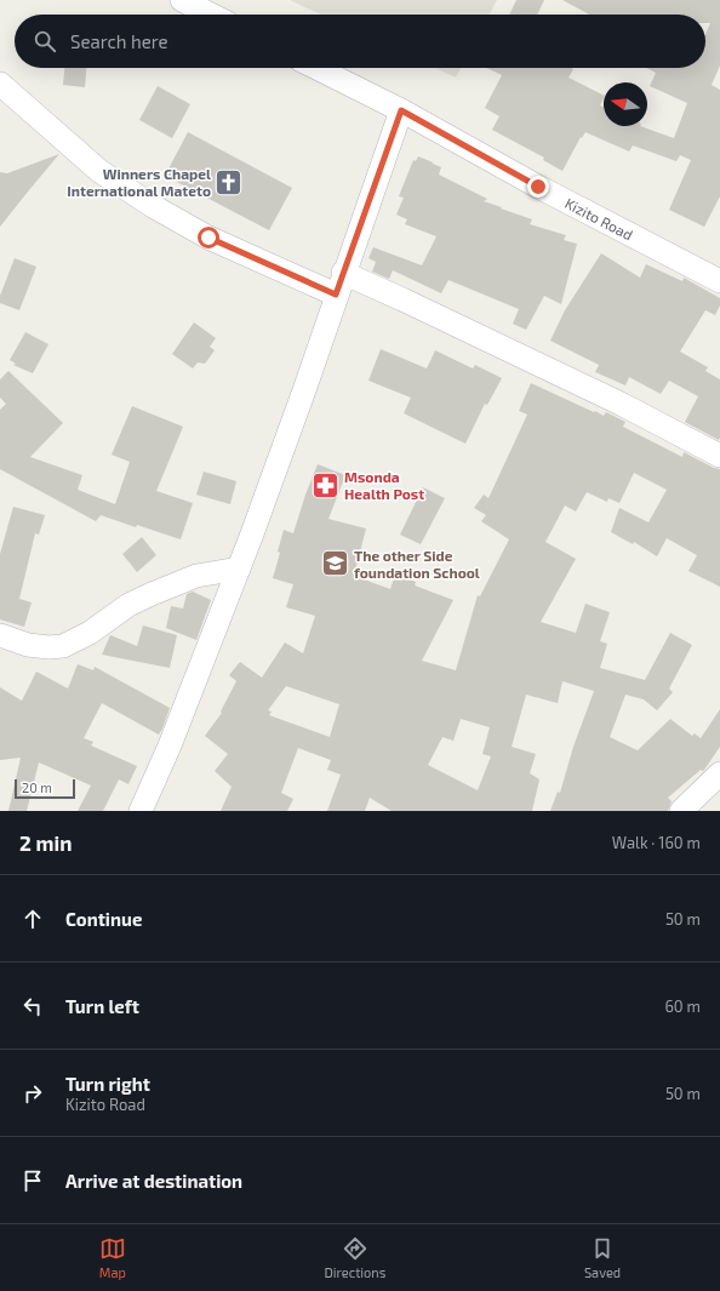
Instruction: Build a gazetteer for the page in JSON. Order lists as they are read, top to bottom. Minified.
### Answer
{"streets":{"street":["Kizito Road"]},"places":{"church":["Winners Chapel International Mateto"],"pharmacy":["Msonda Health Post"],"school or university":["The other Side foundation School"]},"scale_bar":"20 m","north":"left","page":{"search":"Search here","scale":"20 m","heading":["2 min","Walk · 160 m"],"list":[["Continue","50 m"],["Turn left","60 m"],["Turn right","Kizito Road","50 m"],"Arrive at destination"],"nav":["Map","Directions","Saved"]}}
